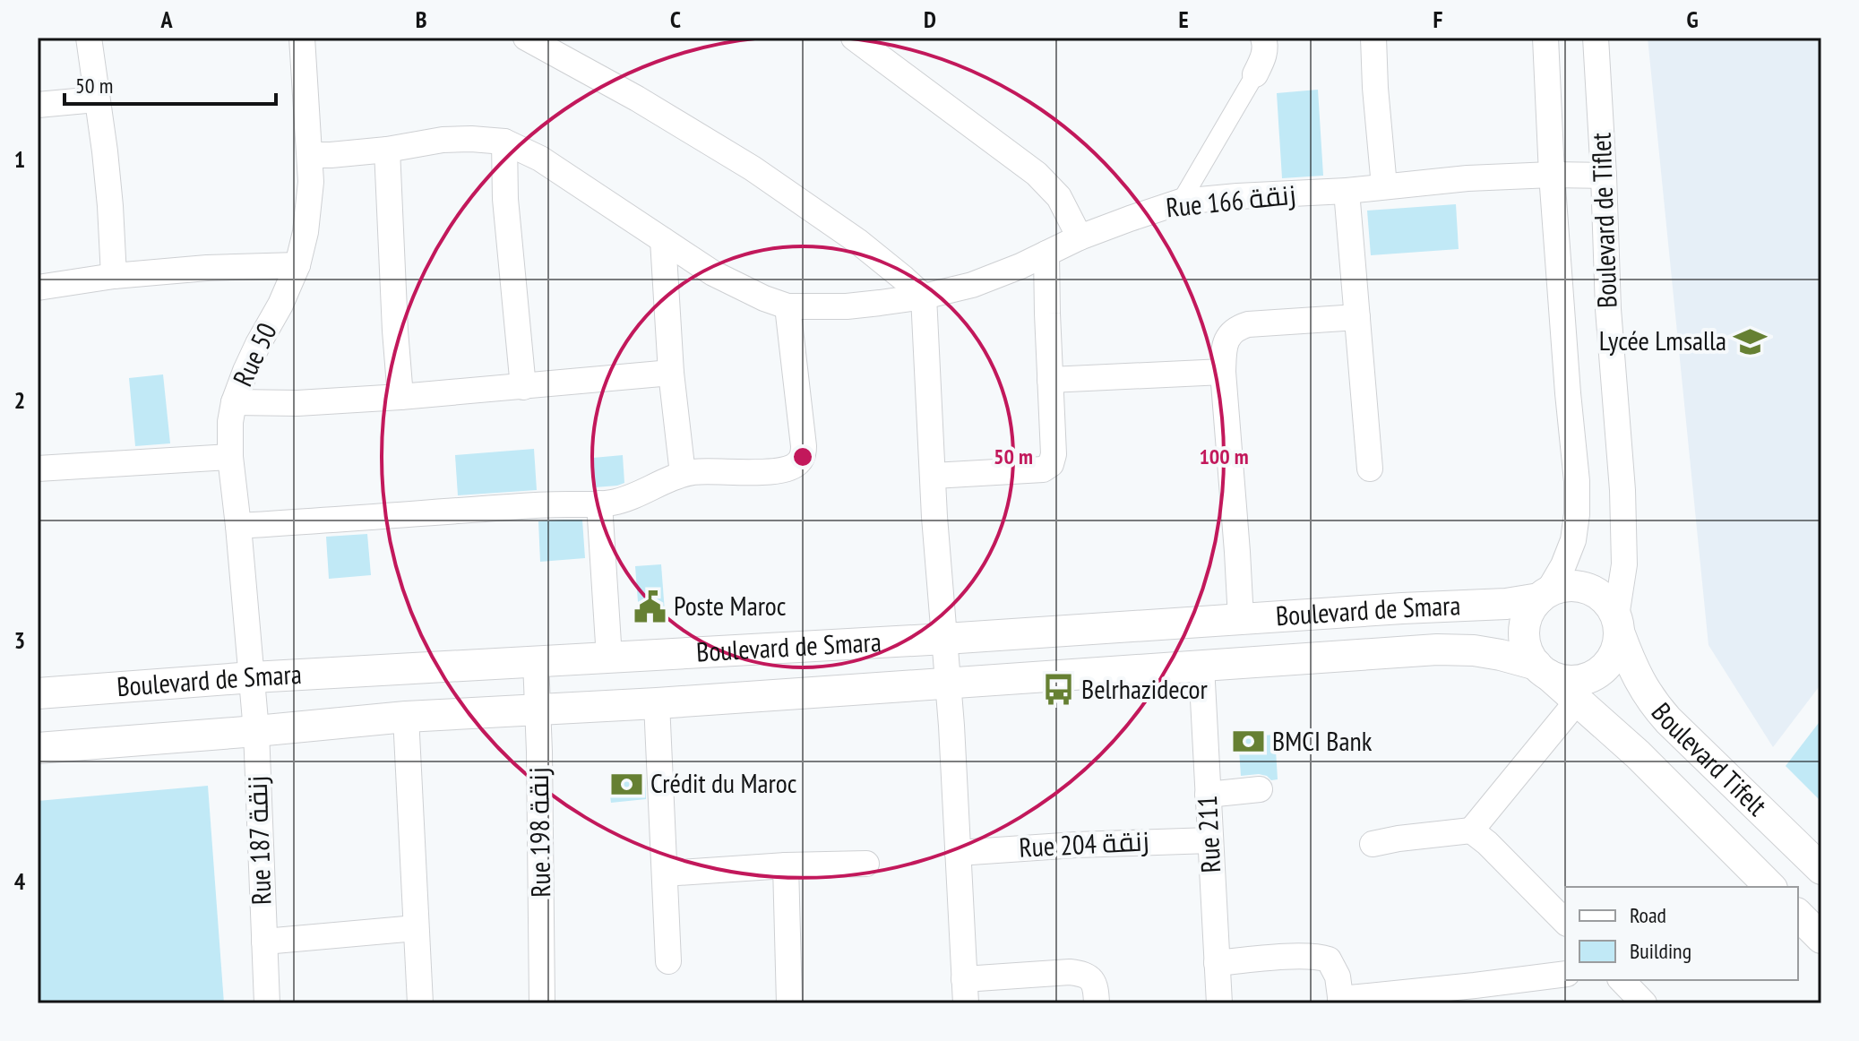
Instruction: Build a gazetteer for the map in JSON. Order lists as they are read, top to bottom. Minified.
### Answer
{"streets":{"street":["Rue 166 زنقة","Boulevard de Tiflet","Rue 50","Boulevard de Smara","Boulevard Tifelt","Rue 198 زنقة","Rue 211","Rue 187 زنقة","Rue 204 زنقة"]},"crossings":[["Rue 166 زنقة","Boulevard de Tiflet"],["Boulevard de Tiflet","Boulevard de Smara"],["Boulevard de Tiflet","Boulevard Tifelt"],["Rue 50","Boulevard de Smara"],["Rue 50","Rue 187 زنقة"],["Boulevard de Smara","Boulevard Tifelt"],["Boulevard de Smara","Rue 198 زنقة"],["Boulevard de Smara","Rue 211"],["Boulevard de Smara","Rue 187 زنقة"],["Rue 211","Rue 204 زنقة"]],"places":{"school or university":["Lycée Lmsalla"],"public building":["Poste Maroc"],"bus stop":["Belrhazidecor"],"bank":["BMCI Bank","Crédit du Maroc"]},"legend":["Road","Building"],"scale_bar":"50 m","grid":{"columns":["A","B","C","D","E","F","G"],"rows":["1","2","3","4"]},"rings":["50 m","100 m"]}
